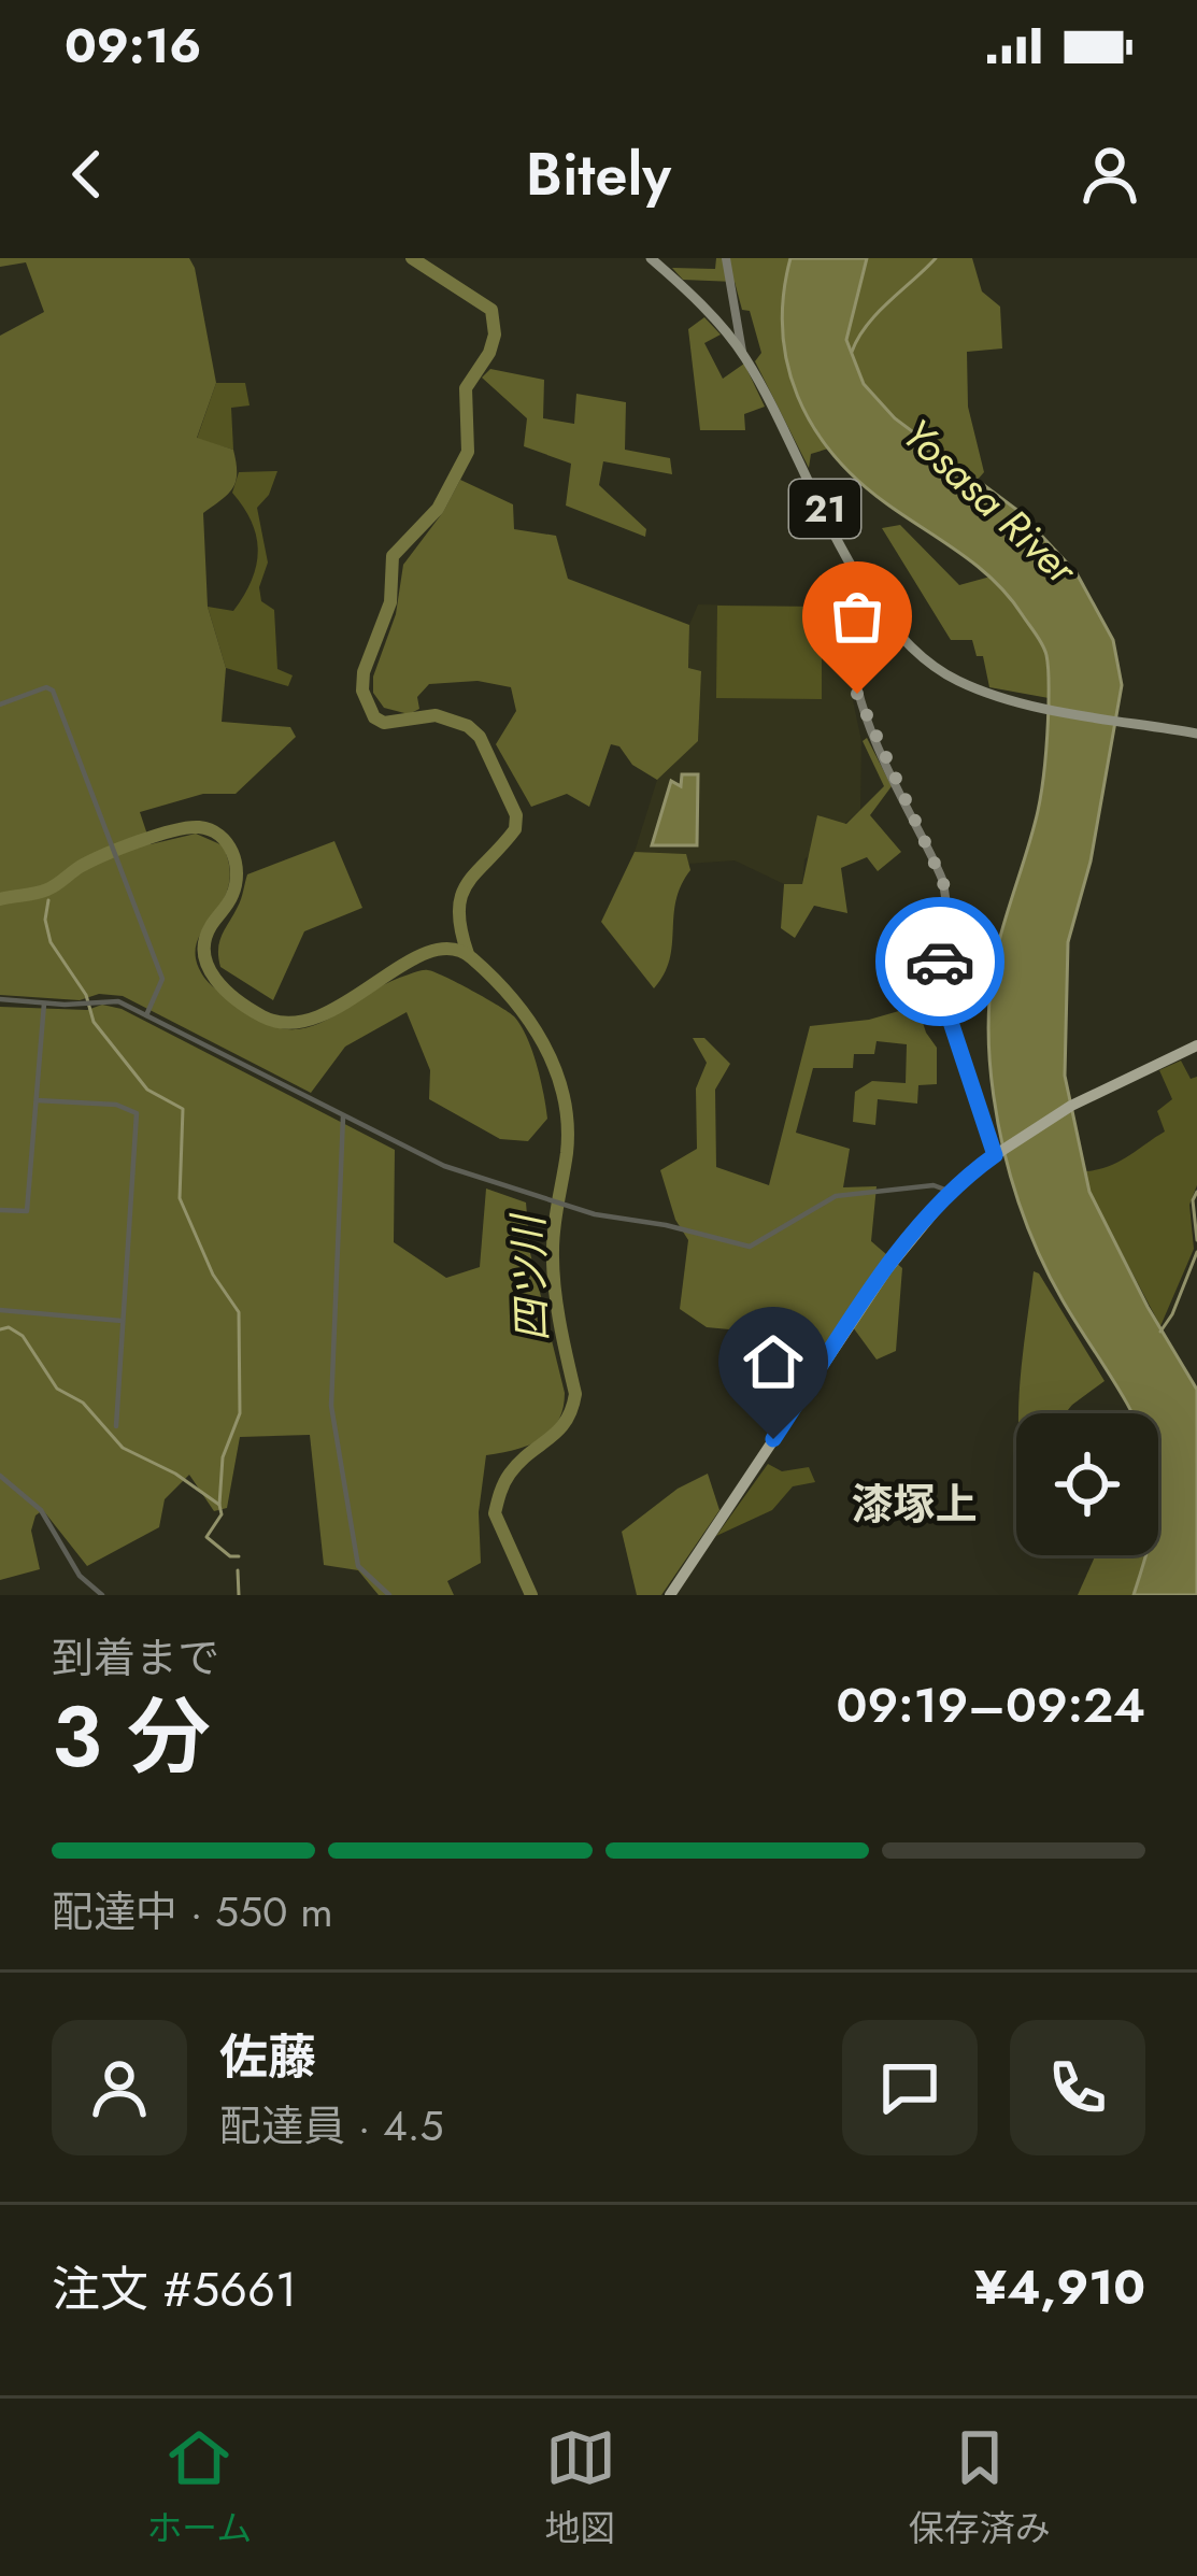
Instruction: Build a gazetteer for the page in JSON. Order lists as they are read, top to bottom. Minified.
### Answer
{"streets":{"main road":["21"]},"districts":["漆塚上"],"water":["Yosasa River","四ツ川"],"page":{"status":"09:16","header":"Bitely","heading":["3 分","到着まで","09:19–09:24"],"panel":["佐藤","配達員 · 4.5","注文 #5661","¥4,910"],"bar":"配達中 · 550 m","tabs":["ホーム","地図","保存済み"]}}
